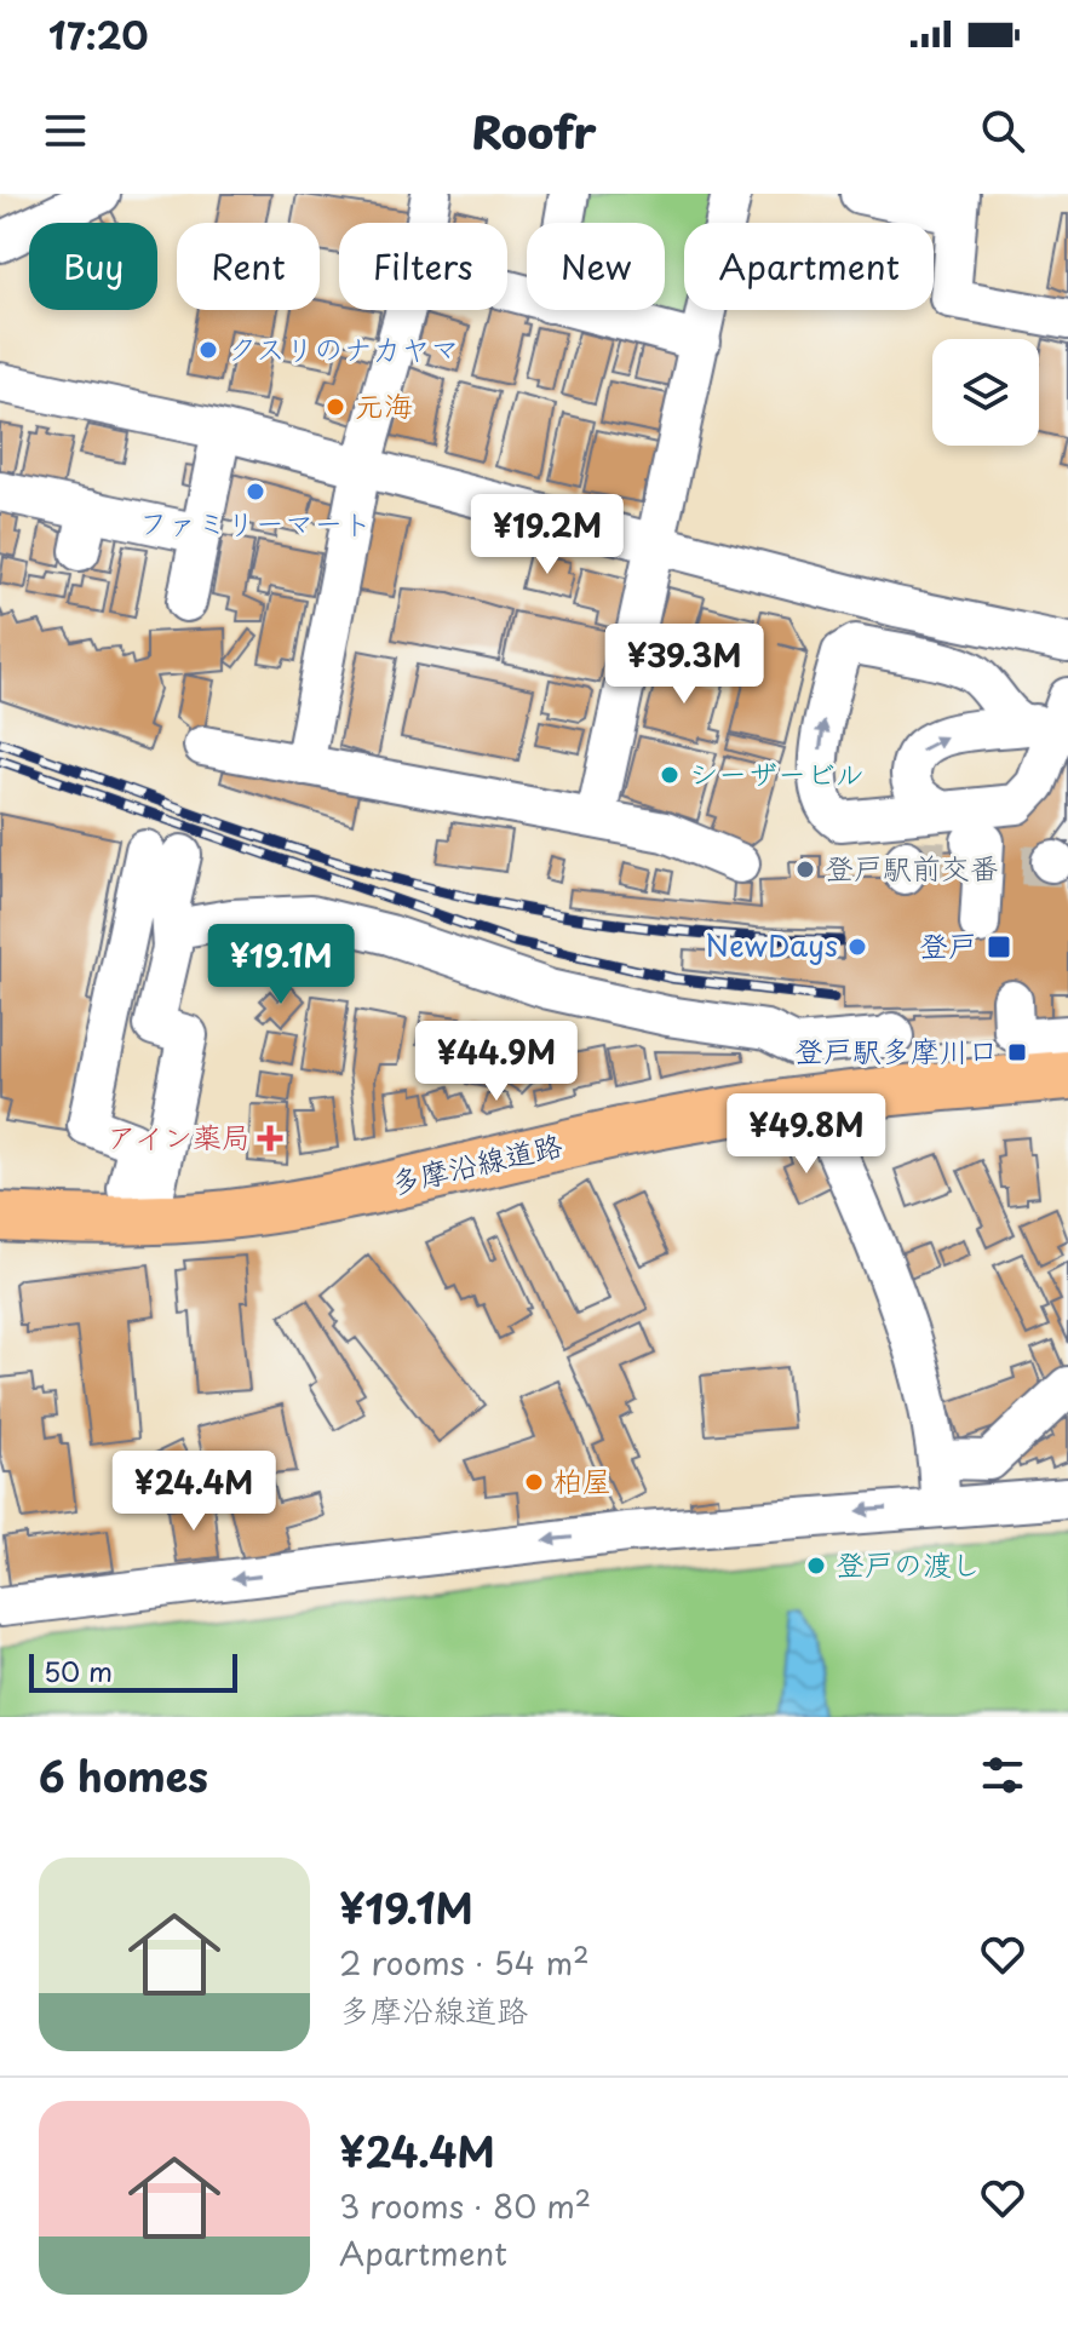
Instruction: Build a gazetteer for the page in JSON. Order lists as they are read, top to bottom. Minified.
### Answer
{"streets":{"main road":["多摩沿線道路"]},"places":{"other":["クスリのナカヤマ","元海","ファミリーマート","シーザービル","登戸駅前交番","NewDays","柏屋","登戸の渡し"],"transit":["登戸","登戸駅多摩川口"],"health":["アイン薬局"]},"scale_bar":"50 m","page":{"status":"17:20","header":"Roofr","chip":["Buy","Rent","Filters","New","Apartment"],"price":["¥19.2M","¥39.3M","¥19.1M","¥44.9M","¥49.8M","¥24.4M"],"scale":"50 m","heading":"6 homes","list":[{"name":"¥19.1M","note":"2 rooms · 54 m² · 多摩沿線道路"},{"name":"¥24.4M","note":"3 rooms · 80 m² · Apartment"}]}}
